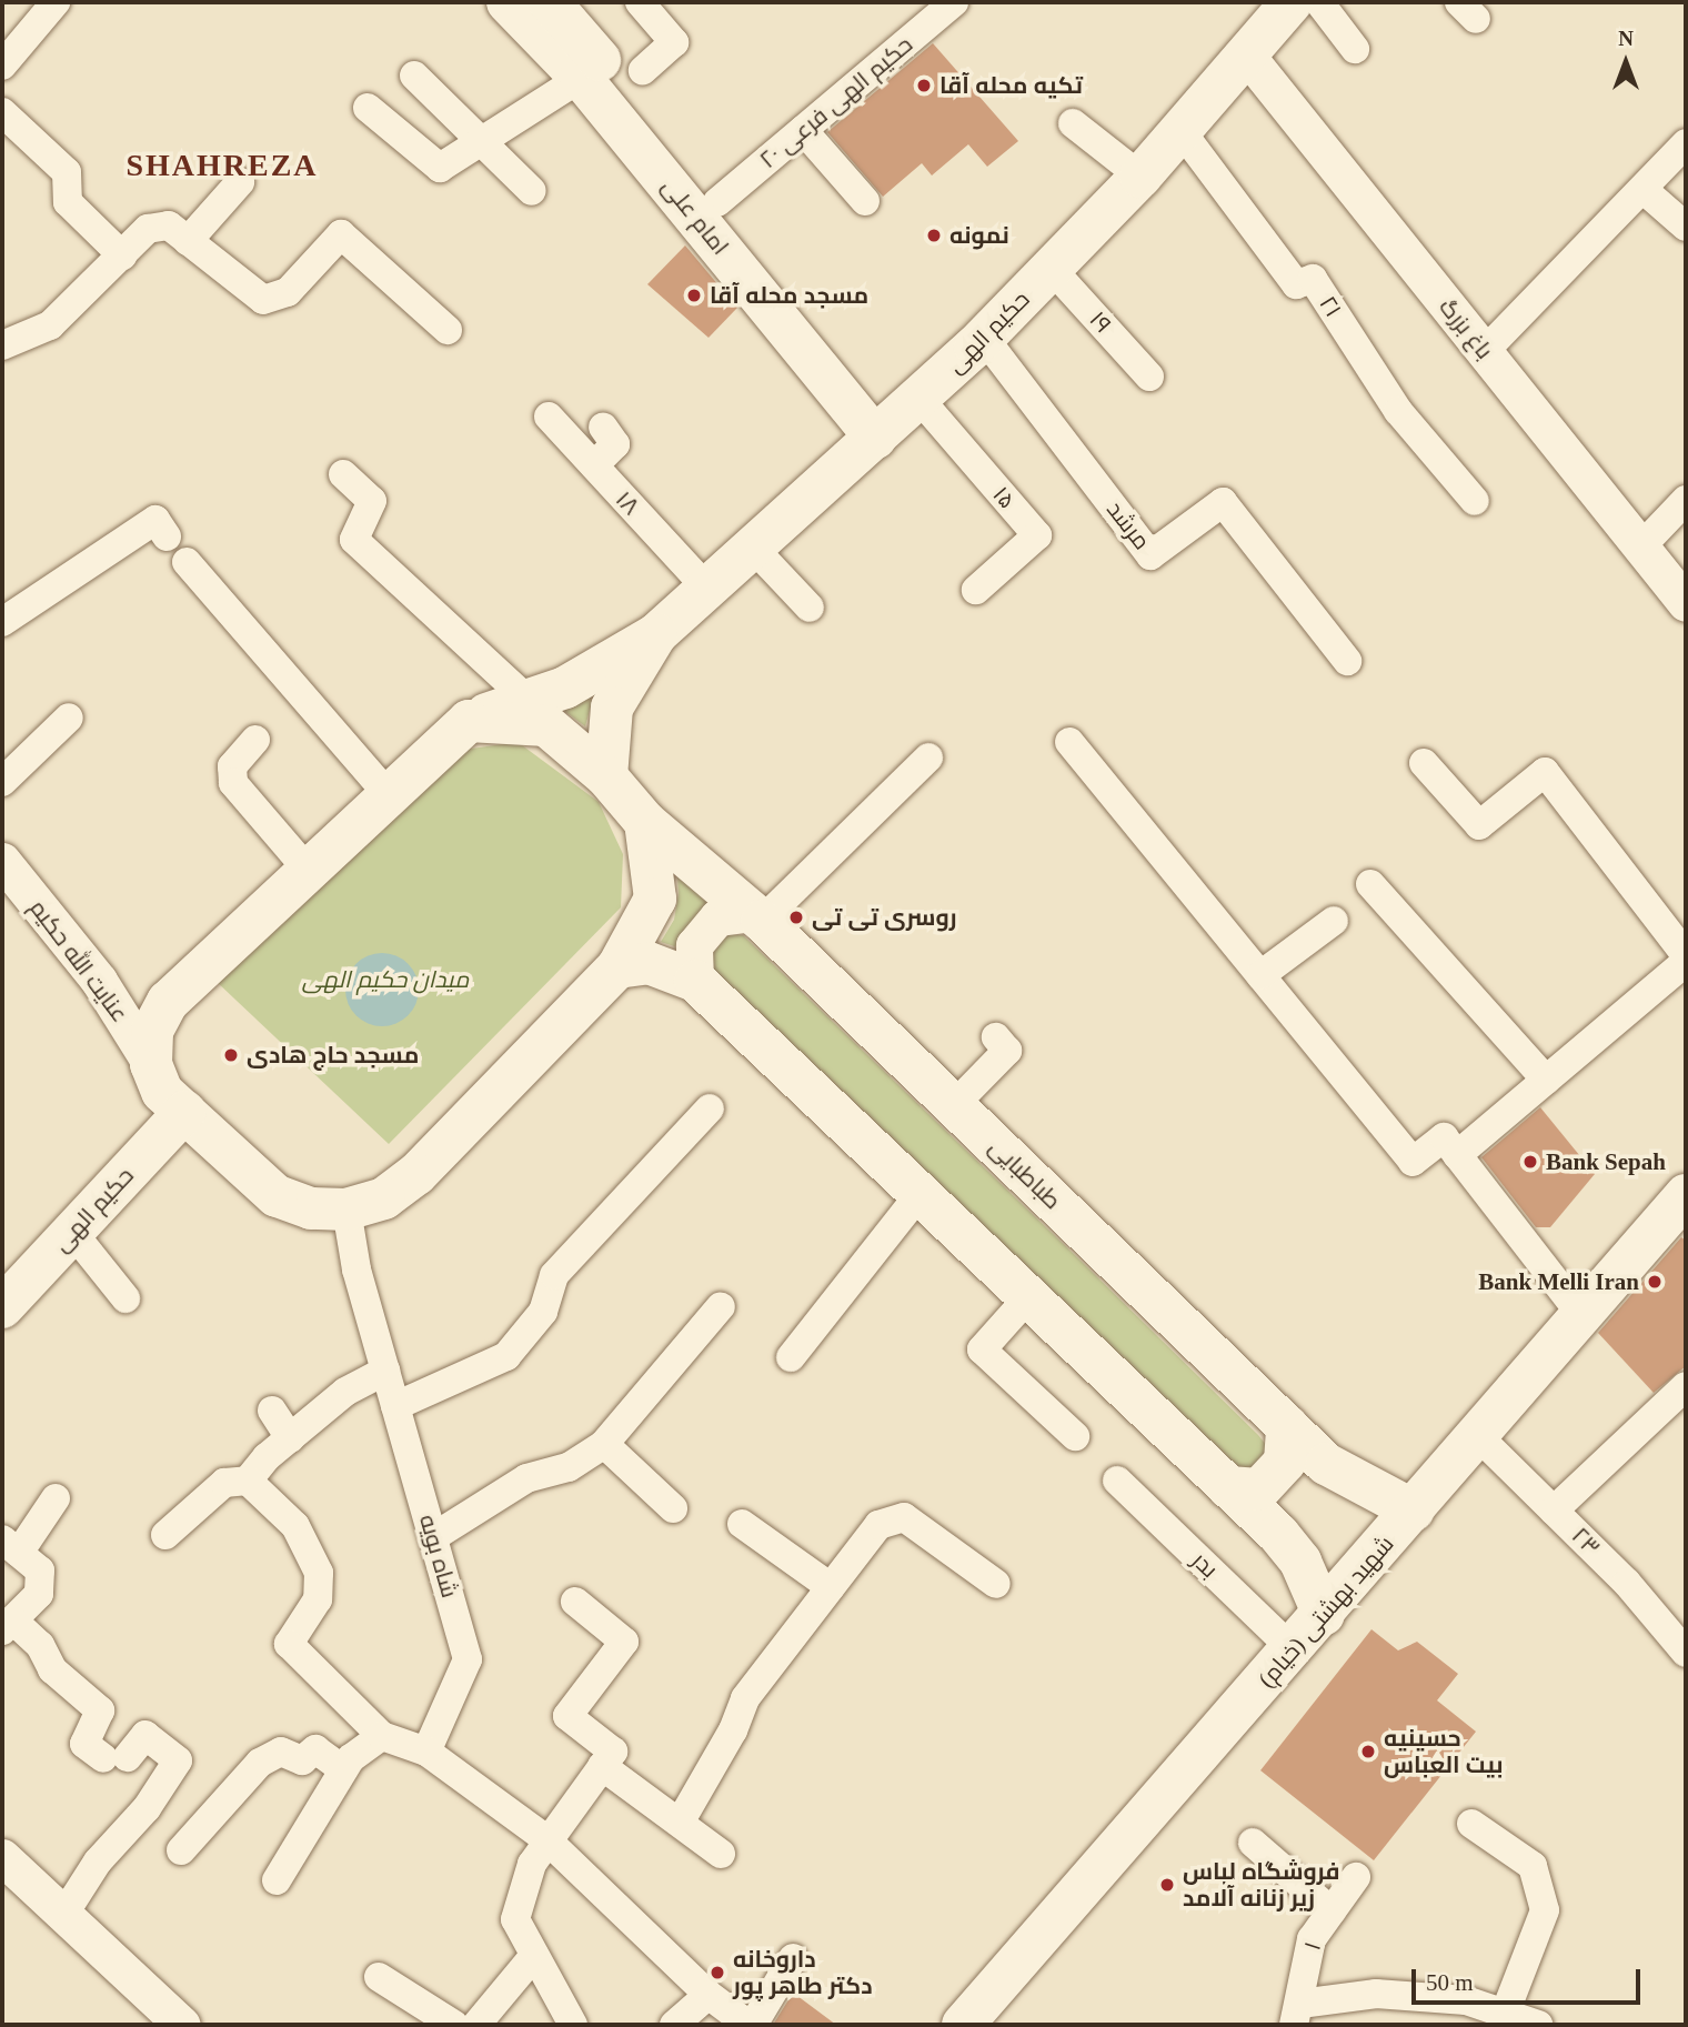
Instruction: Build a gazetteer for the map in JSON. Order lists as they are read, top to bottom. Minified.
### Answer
{"streets":{"main road":["امام علی","حکیم الهی","طباطبایی","شهید بهشتی (خیام)"],"street":["حکیم الهی فرعی ۲۰","۲۱","۱۹","باغ بزرگ","۱۵","۱۸","مرشد","عنایت الله حکیم","۲۳","شاه بویه","بدر","۱"]},"crossings":[["امام علی","حکیم الهی"],["امام علی","۱۵"],["۲۱","حکیم الهی"],["۱۹","حکیم الهی"],["باغ بزرگ","حکیم الهی"],["حکیم الهی","۱۵"],["حکیم الهی","۱۸"],["حکیم الهی","مرشد"],["طباطبایی","شهید بهشتی (خیام)"],["۲۳","شهید بهشتی (خیام)"],["بدر","شهید بهشتی (خیام)"]],"districts":["SHAHREZA"],"parks":["میدان حکیم الهی"],"places":["تکیه محله آقا","نمونه","مسجد محله آقا","روسری تی تی","مسجد حاج هادی","Bank Sepah","Bank Melli Iran","حسینیه بیت العباس","فروشگاه لباس زیر زنانه آلامد","داروخانه دکتر طاهر پور"],"scale_bar":"50 m","north":"top"}
